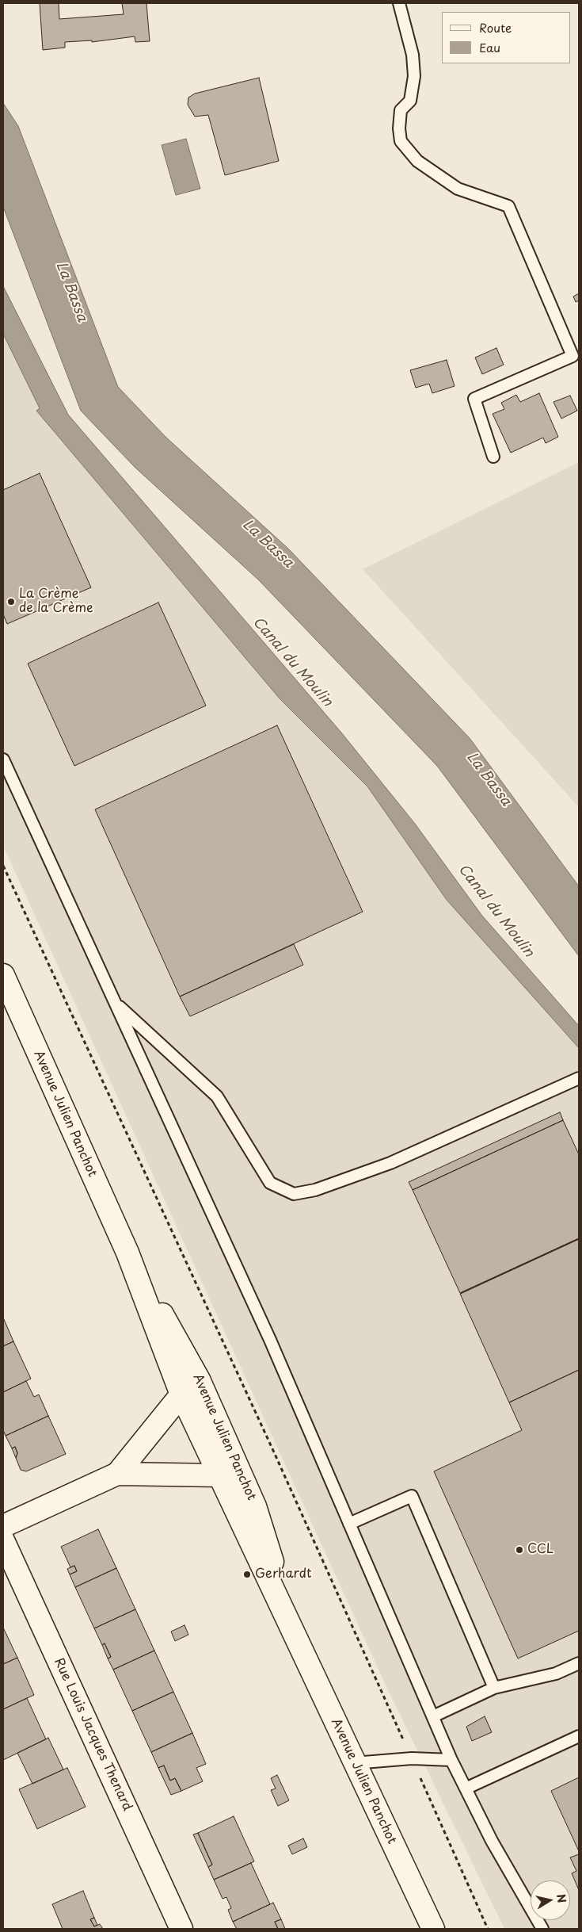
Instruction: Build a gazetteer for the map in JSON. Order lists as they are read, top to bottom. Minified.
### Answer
{"streets":{"main road":["Avenue Julien Panchot","Rue Louis Jacques Thenard"]},"water":["La Bassa","Canal du Moulin"],"places":["La Crème de la Crème","CCL","Gerhardt"],"legend":["Route","Eau"],"north":"right"}
